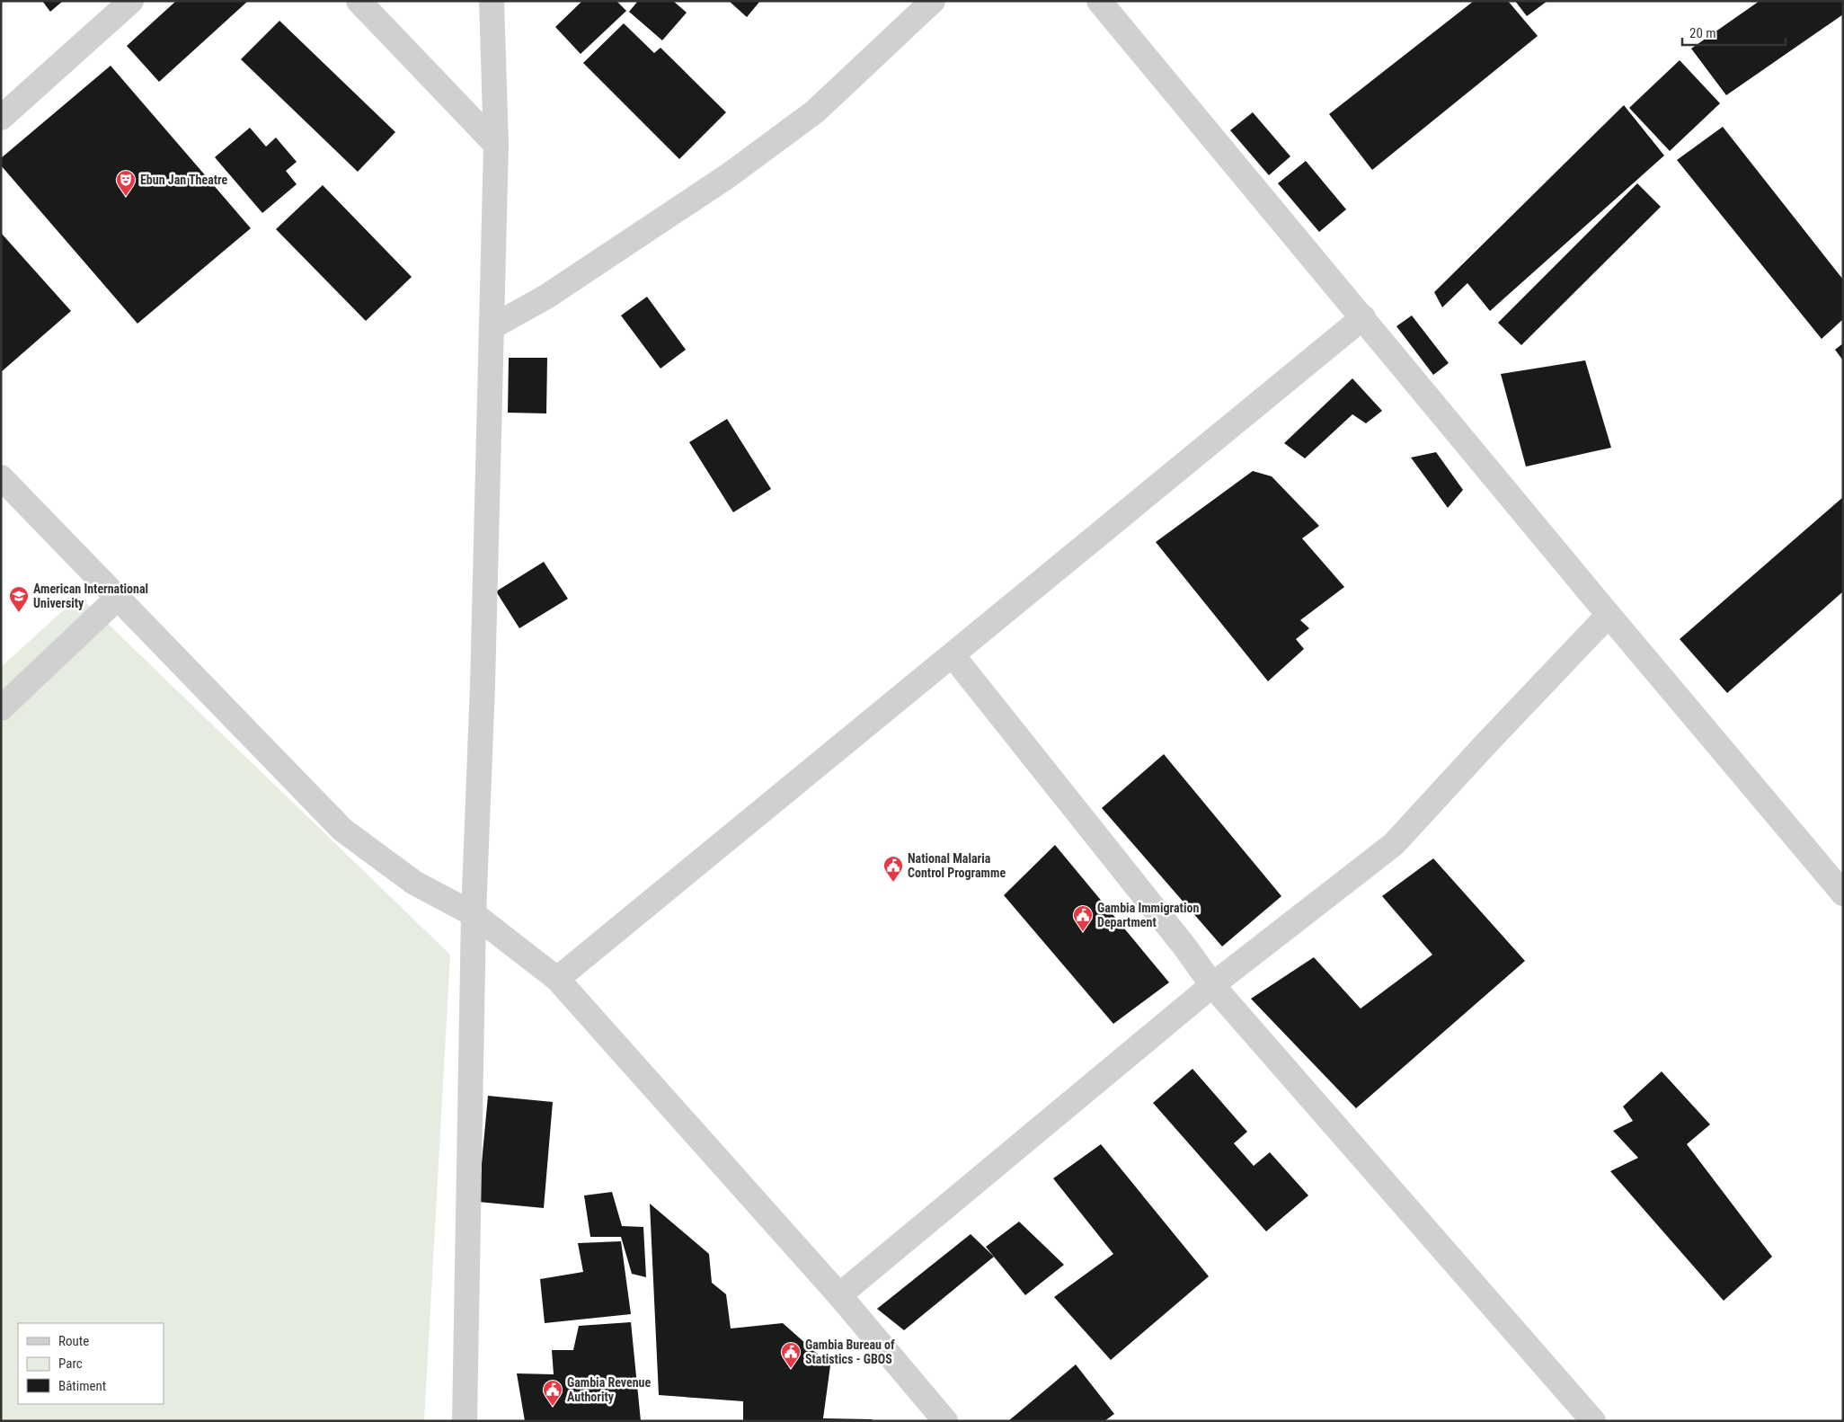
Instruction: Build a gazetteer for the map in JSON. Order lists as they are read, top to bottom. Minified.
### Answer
{"places":{"theatre":["Ebun Jan Theatre"],"school or university":["American International University"],"public building":["National Malaria Control Programme","Gambia Immigration Department","Gambia Bureau of Statistics - GBOS","Gambia Revenue Authority"]},"legend":["Route","Parc","Bâtiment"],"scale_bar":"20 m"}
